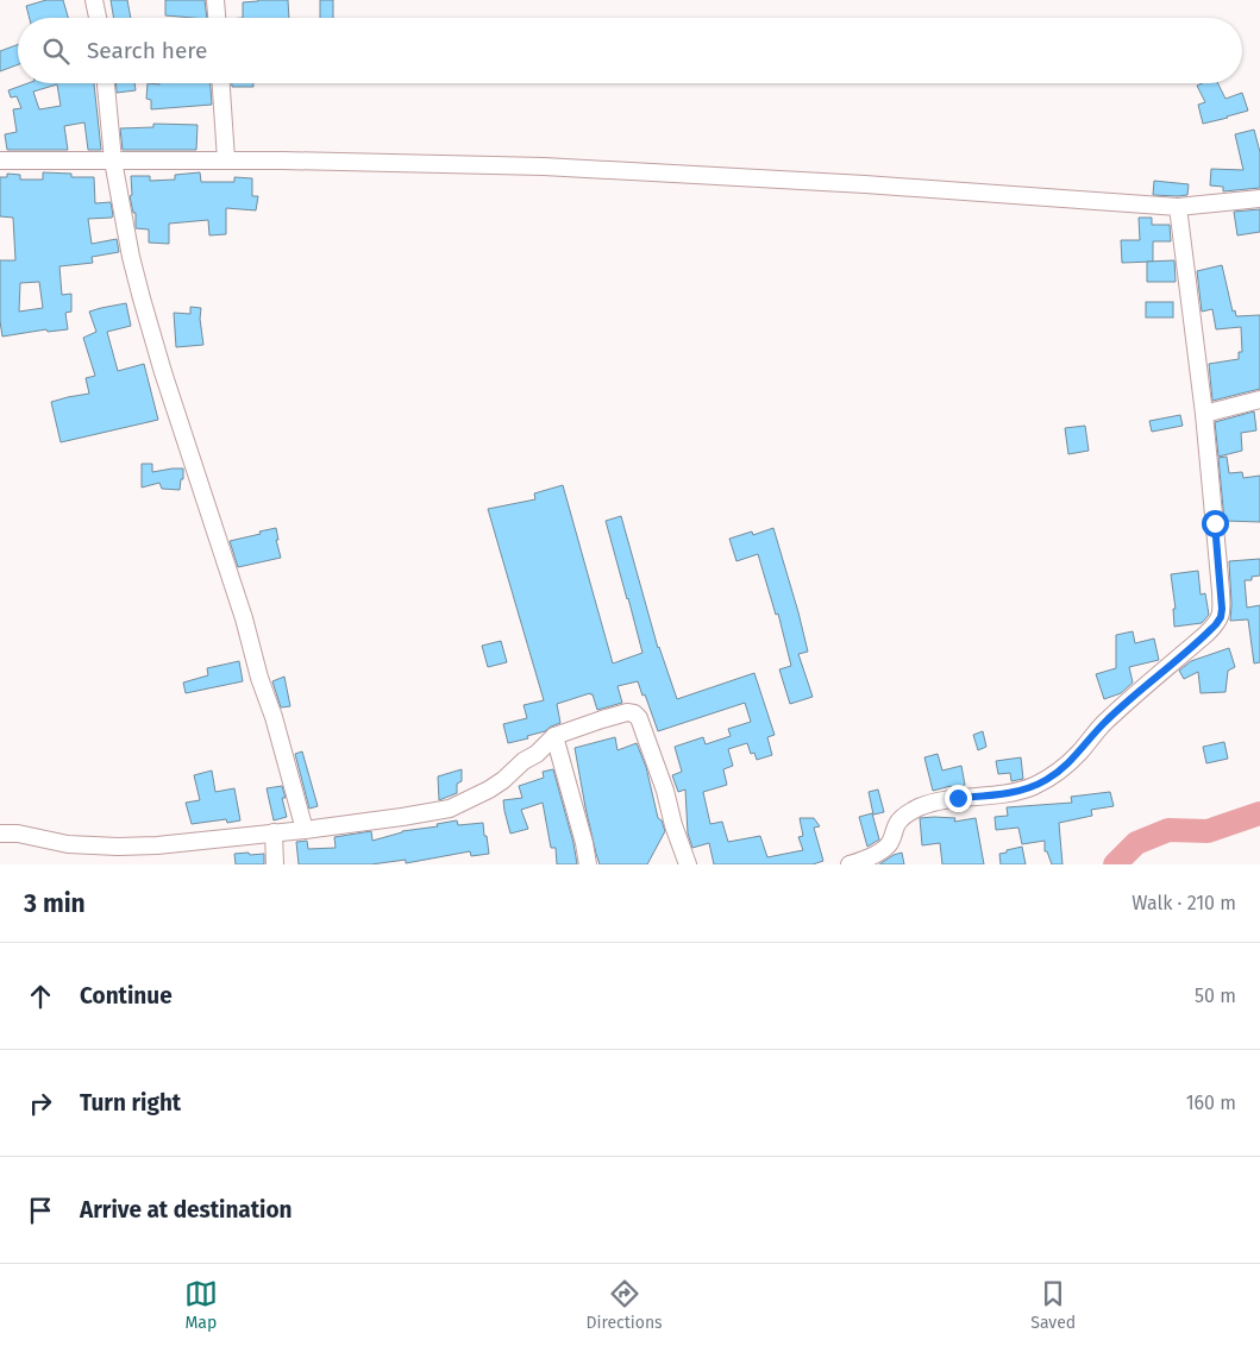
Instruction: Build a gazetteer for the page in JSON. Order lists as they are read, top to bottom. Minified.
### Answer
{"page":{"search":"Search here","heading":["3 min","Walk · 210 m"],"list":[["Continue","50 m"],["Turn right","160 m"],"Arrive at destination"],"nav":["Map","Directions","Saved"]}}
